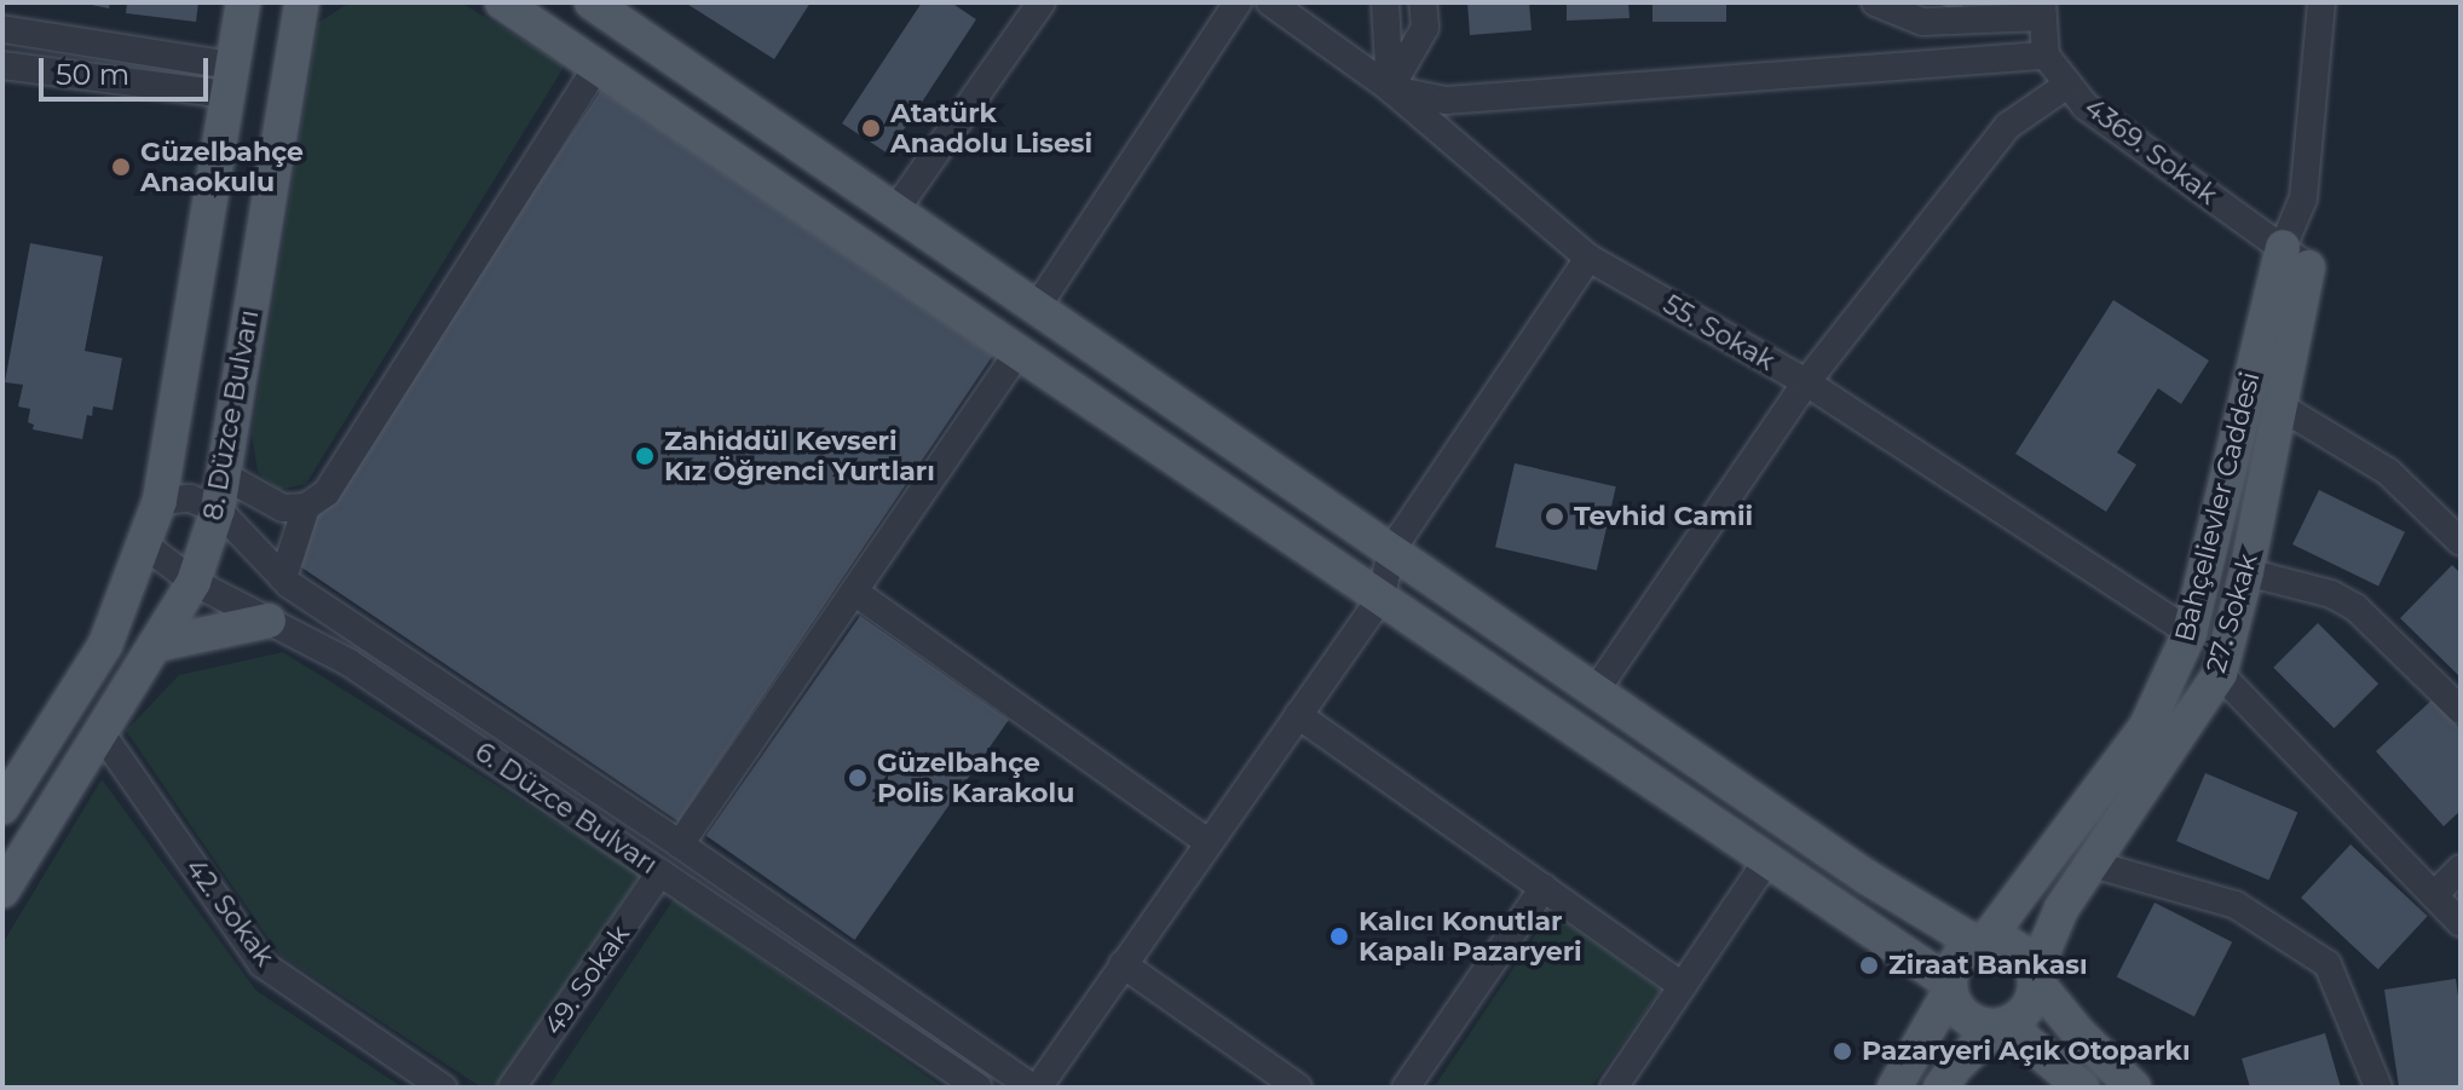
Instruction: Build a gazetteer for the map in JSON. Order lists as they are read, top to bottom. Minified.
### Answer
{"streets":{"main road":["8. Düzce Bulvarı","Bahçelievler Caddesi","27. Sokak"],"street":["4369. Sokak","55. Sokak","6. Düzce Bulvarı","42. Sokak","49. Sokak"]},"crossings":[["4369. Sokak","Bahçelievler Caddesi"],["4369. Sokak","27. Sokak"],["55. Sokak","Bahçelievler Caddesi"],["8. Düzce Bulvarı","6. Düzce Bulvarı"],["8. Düzce Bulvarı","42. Sokak"],["Bahçelievler Caddesi","27. Sokak"],["6. Düzce Bulvarı","49. Sokak"]],"places":["Atatürk Anadolu Lisesi","Güzelbahçe Anaokulu","Zahiddül Kevseri Kız Öğrenci Yurtları","Tevhid Camii","Güzelbahçe Polis Karakolu","Kalıcı Konutlar Kapalı Pazaryeri","Ziraat Bankası","Pazaryeri Açık Otoparkı"],"scale_bar":"50 m"}
